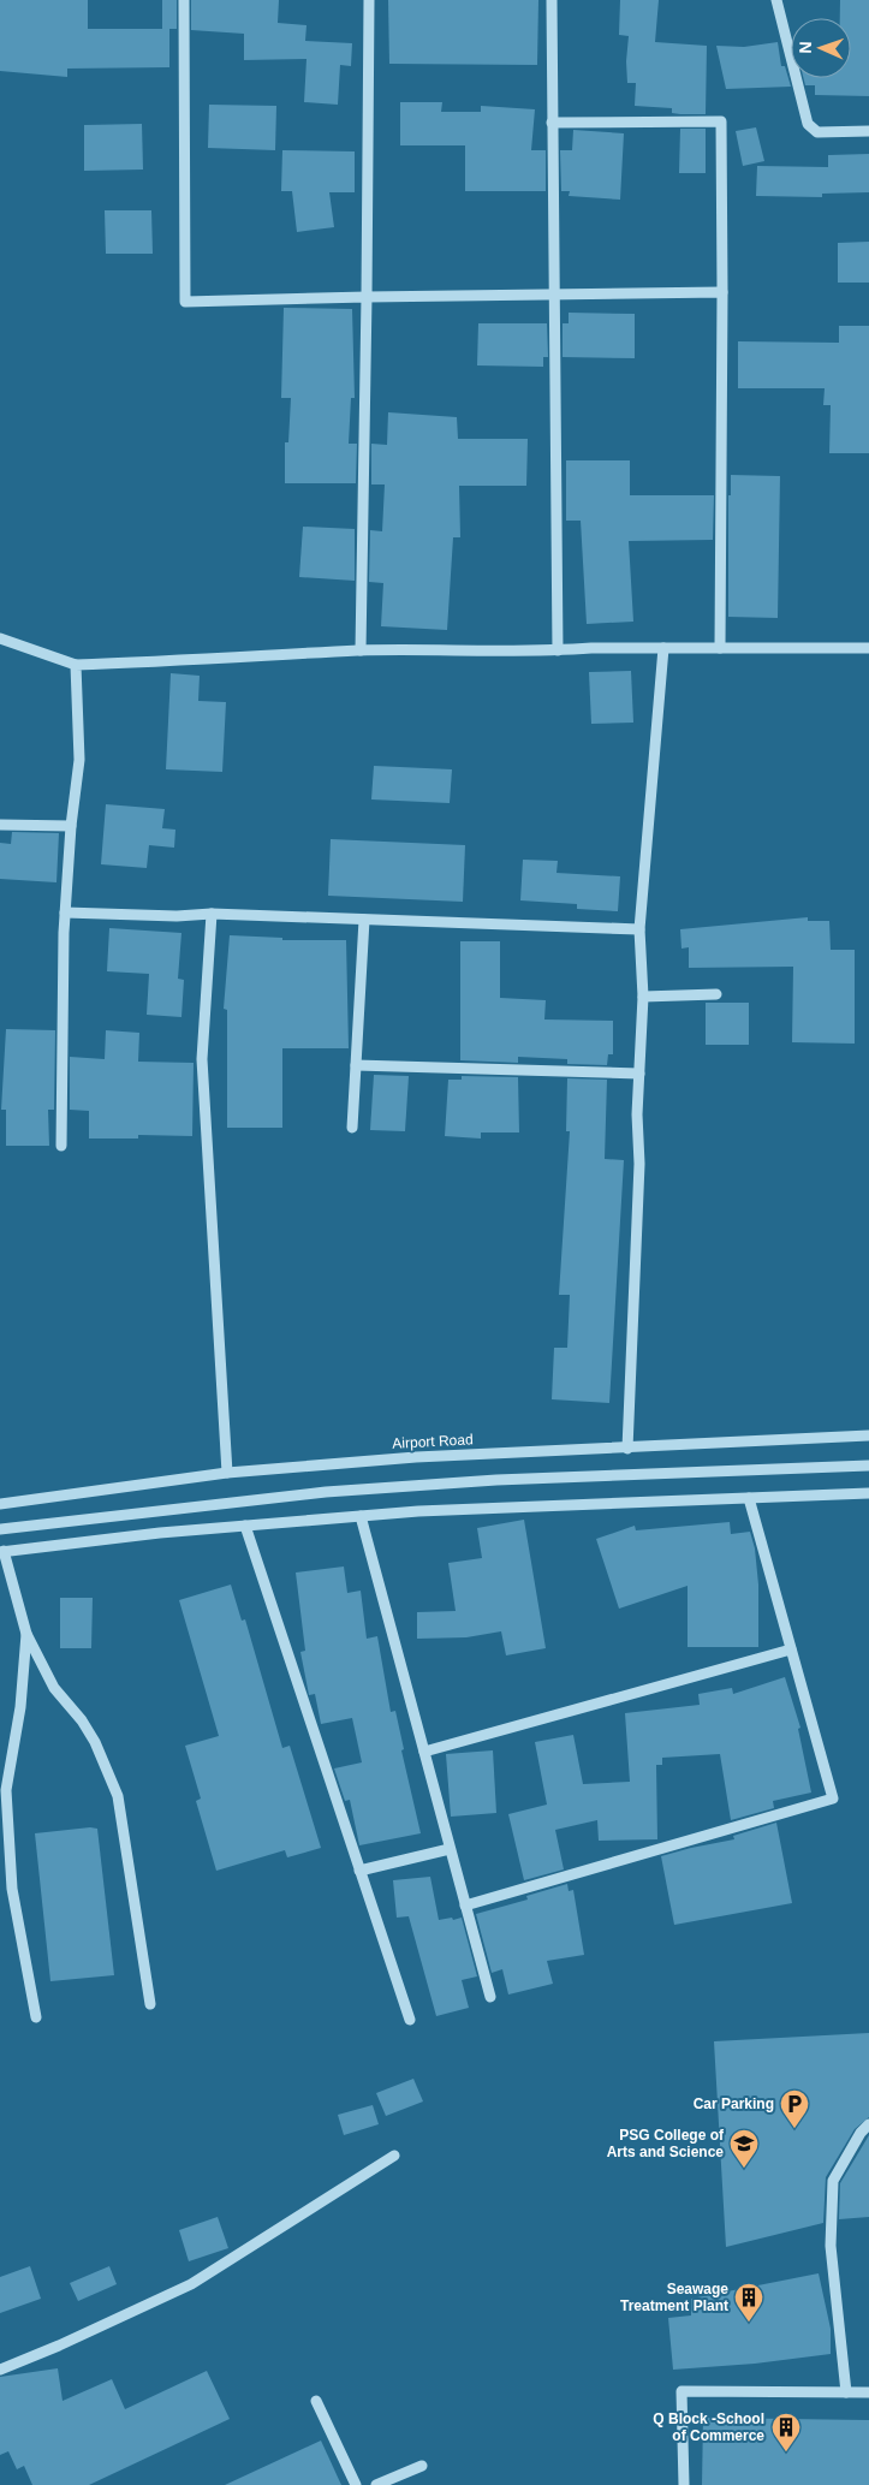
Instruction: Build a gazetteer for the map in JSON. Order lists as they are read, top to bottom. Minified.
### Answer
{"streets":{"street":["Airport Road"]},"places":{"parking":["Car Parking"],"school or university":["PSG College of Arts and Science"],"building":["Seawage Treatment Plant","Q Block -School of Commerce"]},"north":"left"}
